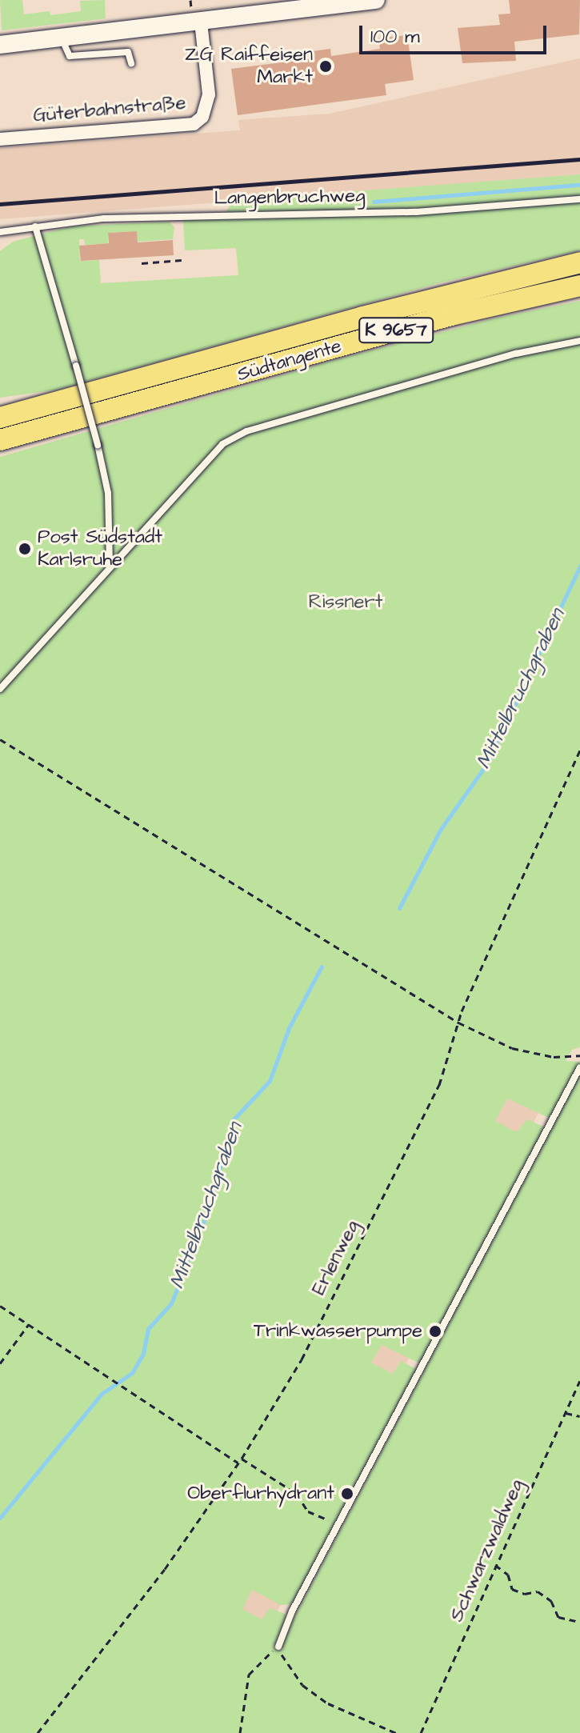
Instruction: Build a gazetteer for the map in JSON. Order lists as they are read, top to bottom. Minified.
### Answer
{"streets":{"highway":["K 9657","Südtangente"],"street":["Güterbahnstraße"],"lane":["Langenbruchweg"],"path":["Erlenweg","Schwarzwaldweg"]},"water":["Mittelbruchgraben"],"parks":["Rissnert"],"places":["ZG Raiffeisen Markt","Post Südstadt Karlsruhe","Trinkwasserpumpe","Oberflurhydrant"],"scale_bar":"100 m"}
